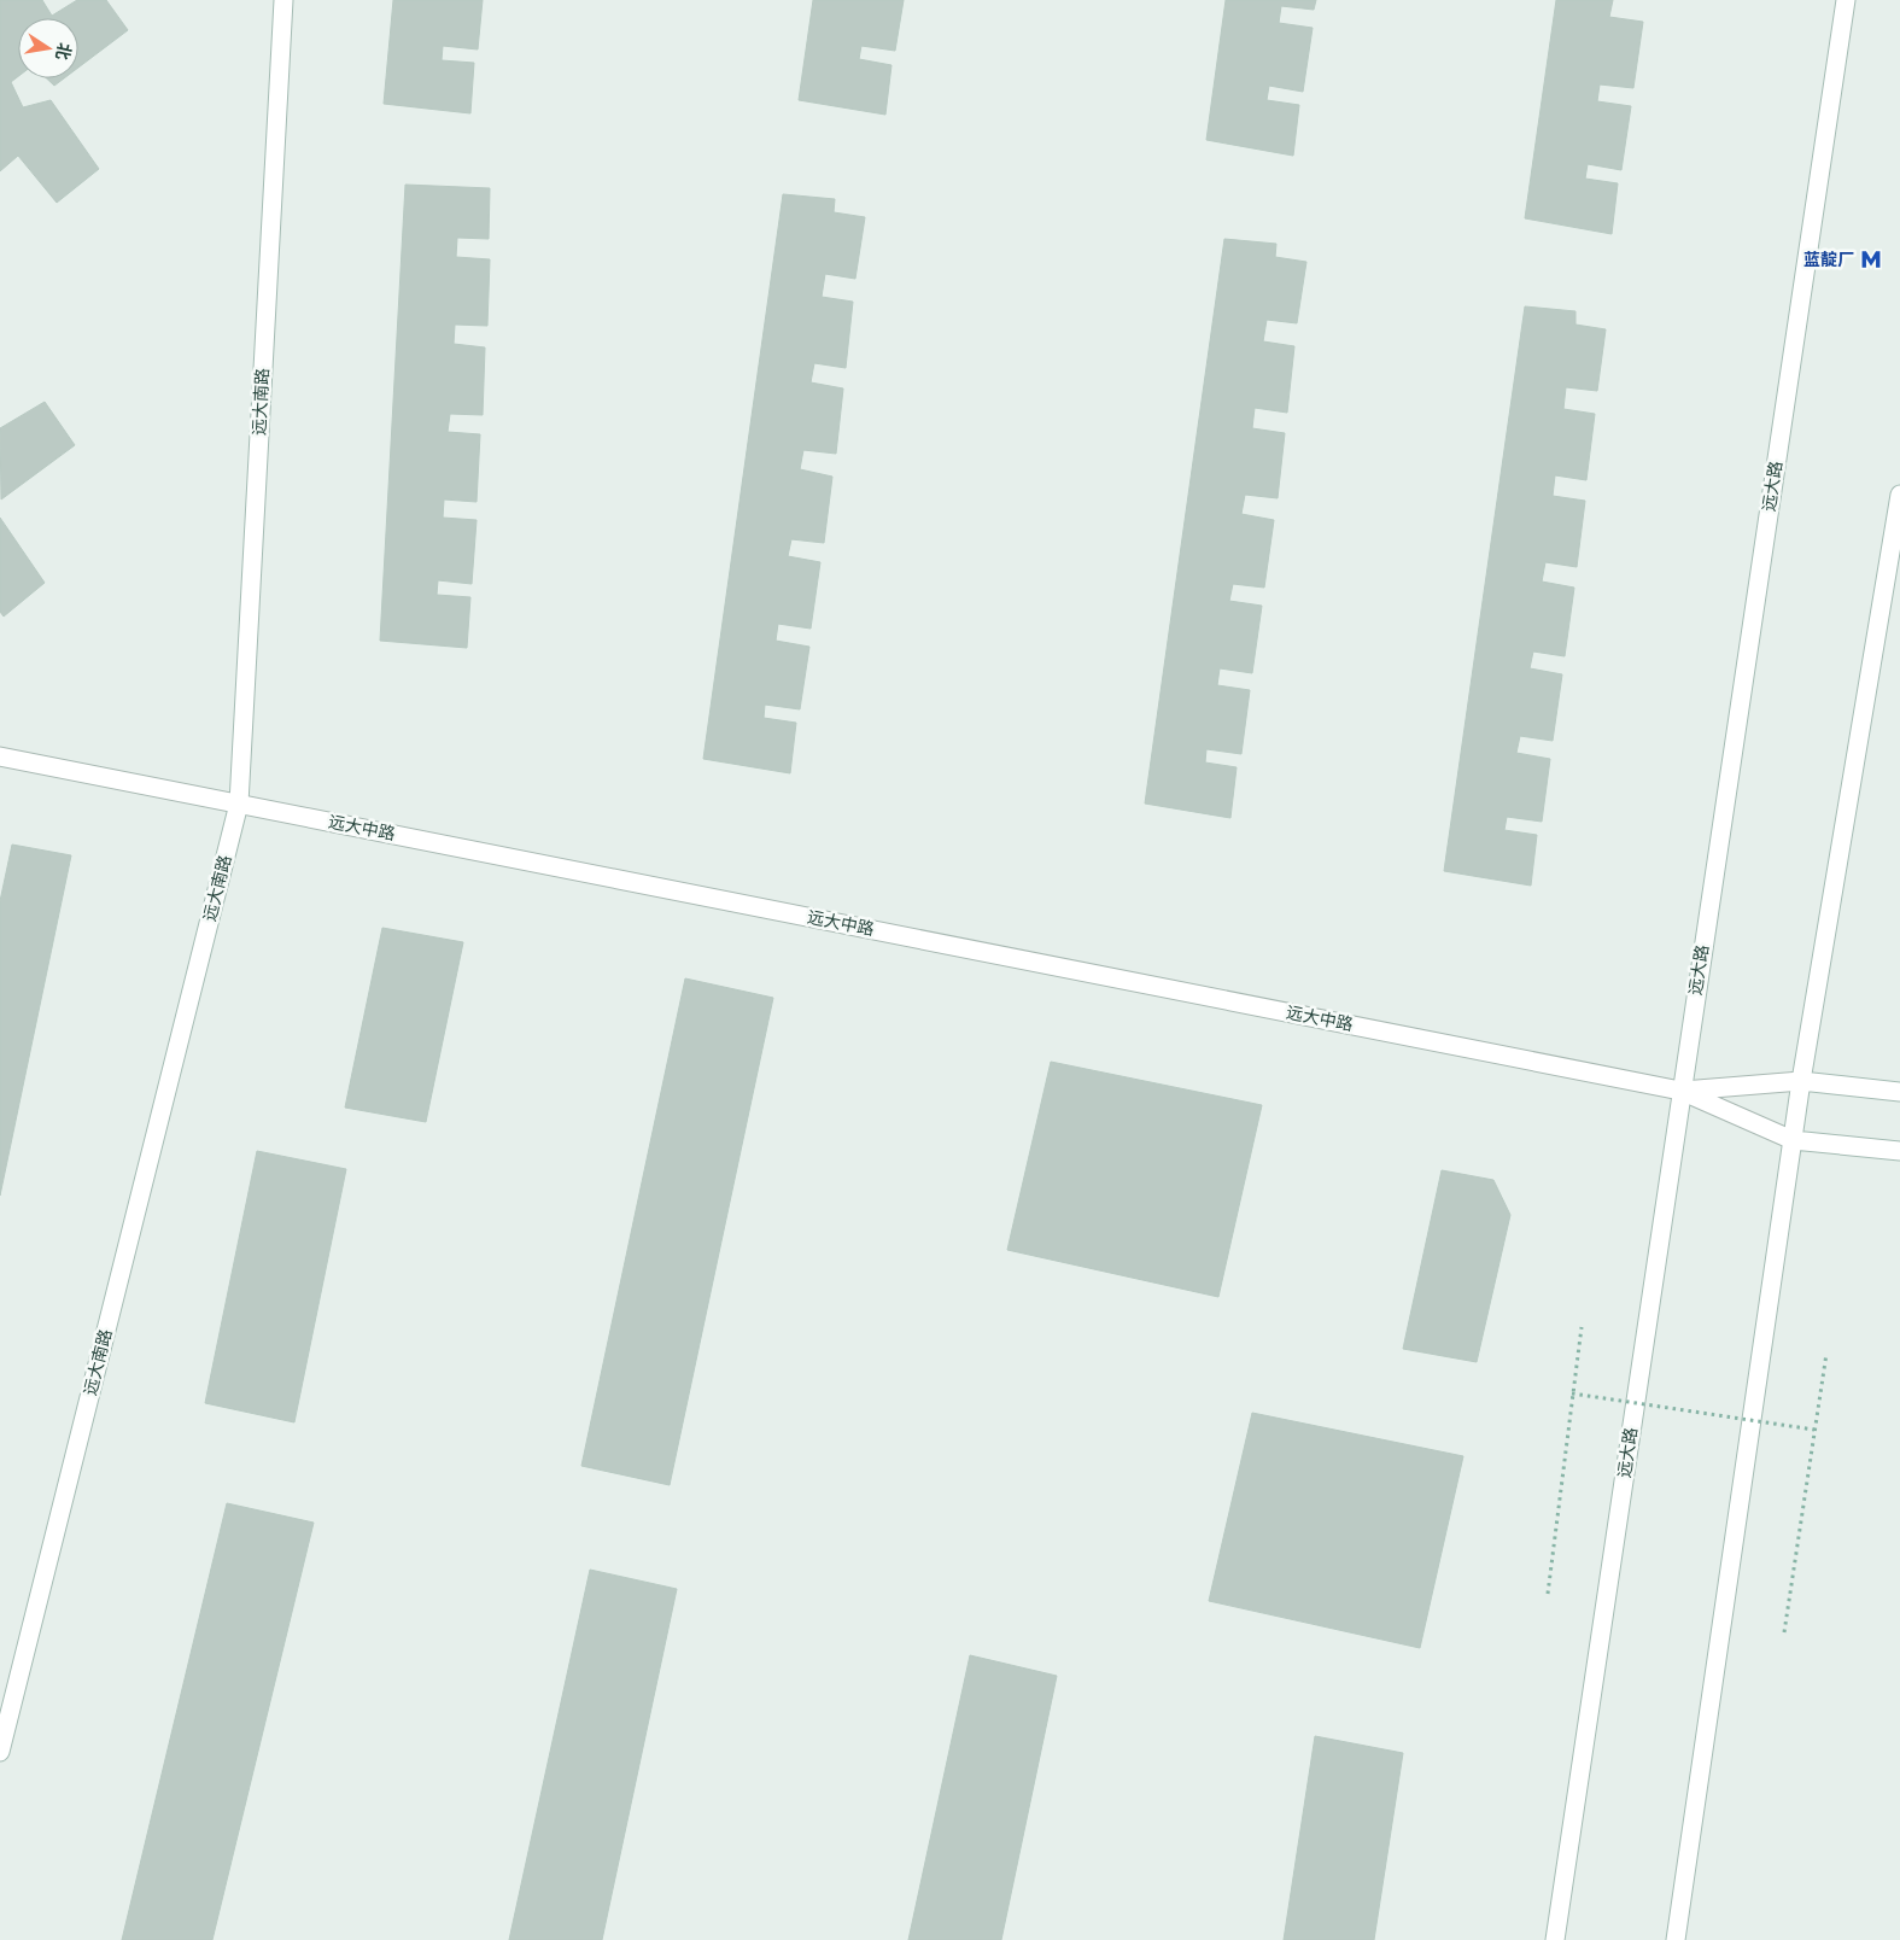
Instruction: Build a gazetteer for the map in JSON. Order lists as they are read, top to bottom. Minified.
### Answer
{"streets":{"street":["远大南路","远大路","远大中路"]},"crossings":[["远大南路","远大中路"],["远大路","远大中路"]],"places":{"metro station":["蓝靛厂"]},"north":"right"}
